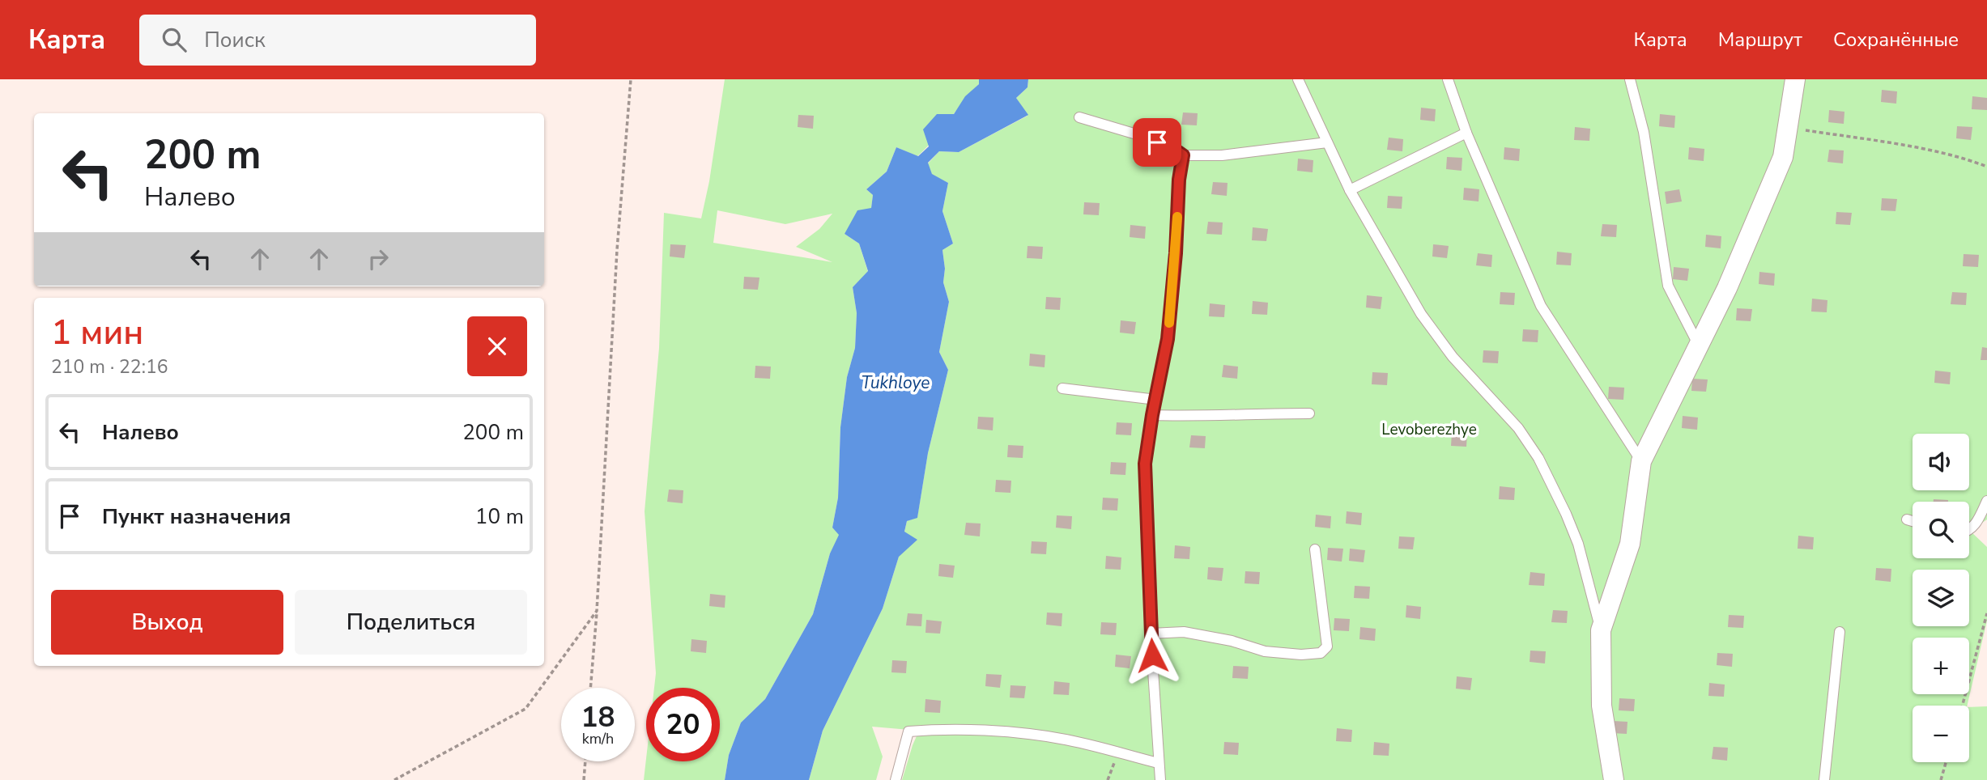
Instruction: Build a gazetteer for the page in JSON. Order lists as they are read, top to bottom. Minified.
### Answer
{"water":["Tukhloye"],"parks":["Levoberezhye"],"page":{"header":"Карта","search":"Поиск","nav":["Карта","Маршрут","Сохранённые"],"turn":["200 m","Налево"],"heading":["1 мин","210 m · 22:16"],"list":[{"name":"Налево","value":"200 m"},{"name":"Пункт назначения","value":"10 m"}],"map_buttons":["+","−"],"buttons":["Выход","Поделиться"],"speed":"18 km/h","limit":"20"}}
